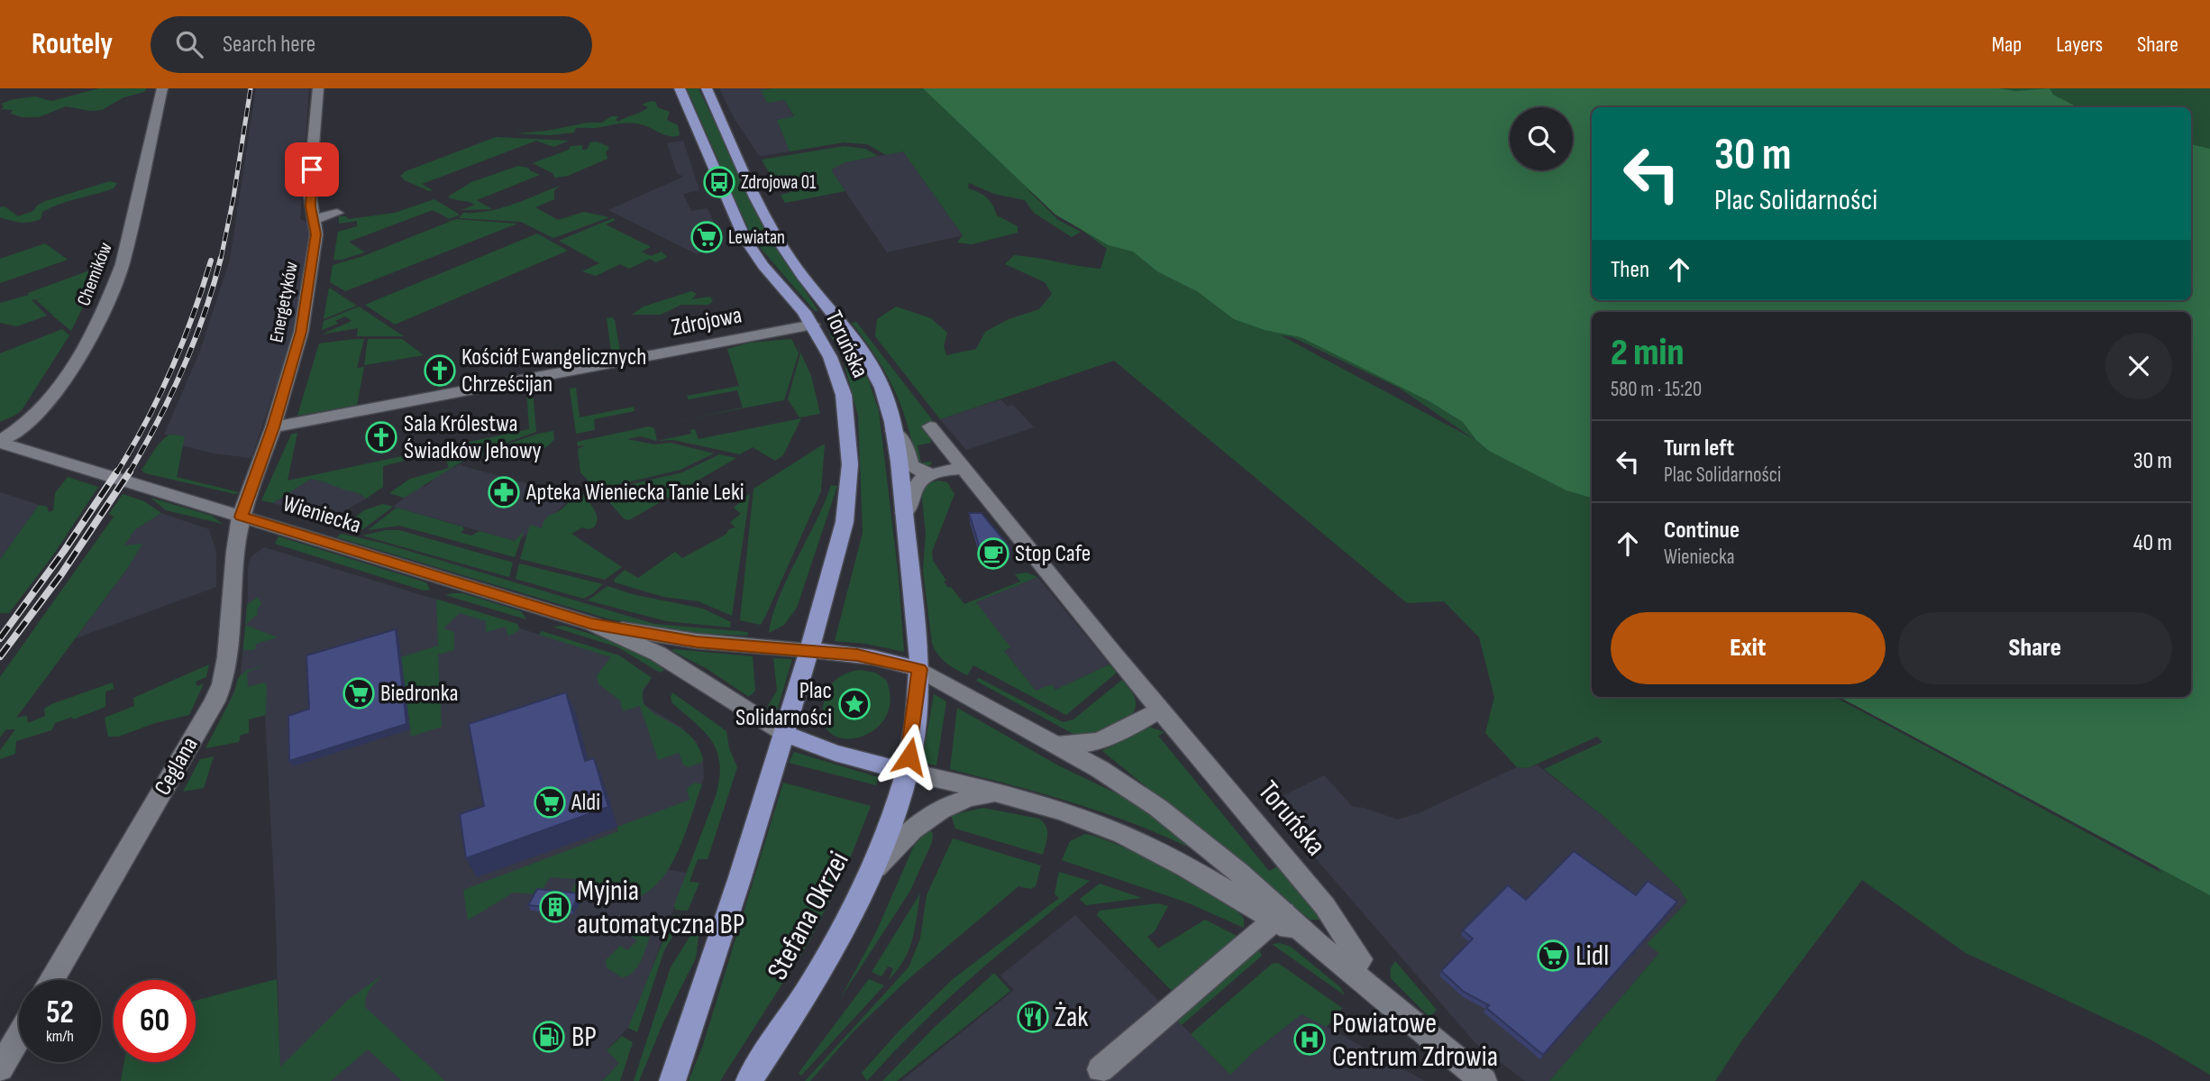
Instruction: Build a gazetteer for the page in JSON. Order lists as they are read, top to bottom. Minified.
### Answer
{"streets":{"main road":["Toruńska","Stefana Okrzei"],"street":["Chemików","Energetyków","Zdrojowa","Wieniecka","Ceglana"]},"crossings":[["Chemików","Wieniecka"],["Energetyków","Zdrojowa"],["Energetyków","Wieniecka"],["Energetyków","Ceglana"],["Zdrojowa","Toruńska"],["Toruńska","Wieniecka"],["Wieniecka","Ceglana"]],"places":{"bus stop":["Zdrojowa 01"],"supermarket":["Lewiatan","Biedronka","Aldi","Lidl"],"church":["Kościół Ewangelicznych Chrześcijan","Sala Królestwa Świadków Jehowy"],"pharmacy":["Apteka Wieniecka Tanie Leki"],"cafe":["Stop Cafe"],"place":["Plac Solidarności"],"building":["Myjnia automatyczna BP"],"restaurant":["Żak"],"fuel station":["BP"],"hospital":["Powiatowe Centrum Zdrowia"]},"page":{"header":"Routely","search":"Search here","nav":["Map","Layers","Share"],"turn":["30 m","Plac Solidarności"],"then":"Then","heading":["2 min","580 m · 15:20"],"list":[{"name":"Turn left","note":"Plac Solidarności","value":"30 m"},{"name":"Continue","note":"Wieniecka","value":"40 m"}],"buttons":["Exit","Share"],"speed":"52 km/h","limit":"60"}}
